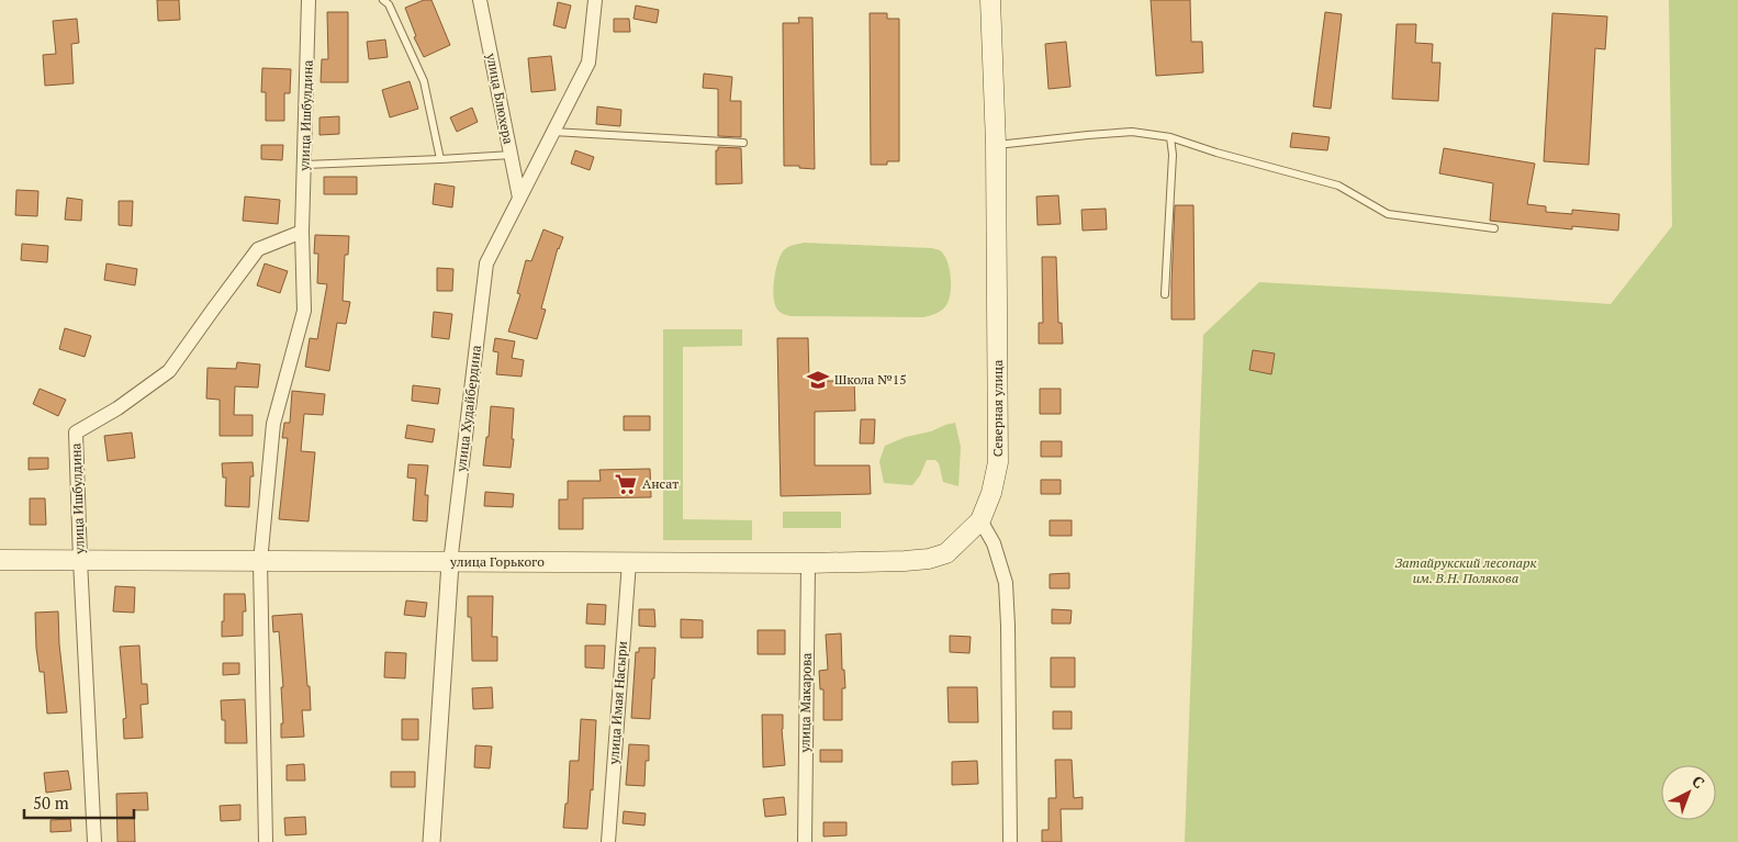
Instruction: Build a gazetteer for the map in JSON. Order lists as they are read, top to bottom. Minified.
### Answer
{"streets":{"main road":["Северная улица","улица Горького"],"street":["улица Блюхера","улица Ишбулдина","улица Худайбердина","улица Имая Насыри","улица Макарова"]},"crossings":[["улица Блюхера","улица Худайбердина"],["улица Ишбулдина","улица Горького"],["улица Худайбердина","улица Горького"],["Северная улица","улица Горького"],["улица Горького","улица Имая Насыри"],["улица Горького","улица Макарова"]],"parks":["Затайрукский лесопарк им. В.Н. Полякова"],"places":{"school or university":["Школа №15"],"supermarket":["Ансат"]},"scale_bar":"50 m","north":"top right"}
